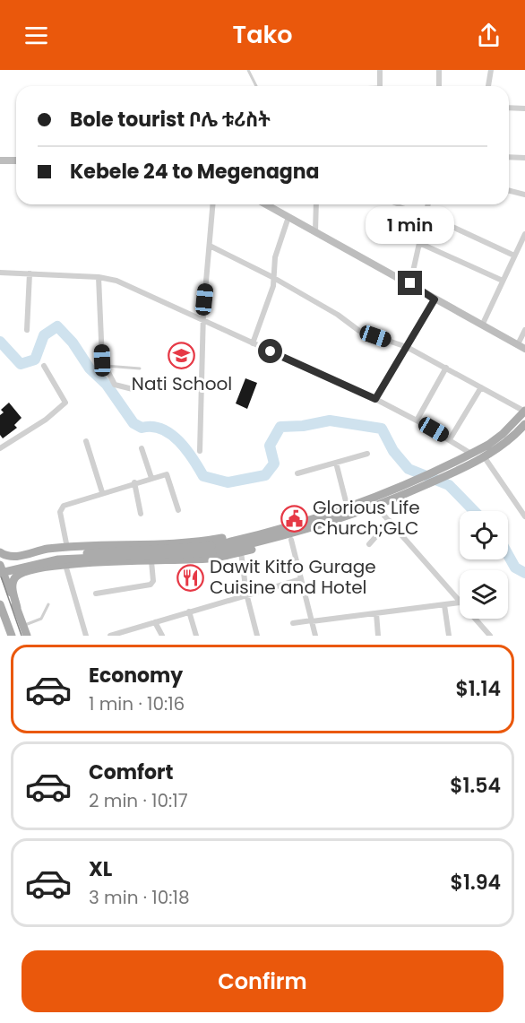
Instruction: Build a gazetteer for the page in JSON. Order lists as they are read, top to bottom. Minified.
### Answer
{"places":{"school or university":["Nati School"],"public building":["Glorious Life Church;GLC"],"restaurant":["Dawit Kitfo Gurage Cuisine and Hotel"]},"page":{"header":"Tako","banner":["Bole tourist ቦሌ ቱሪስት","Kebele 24 to Megenagna"],"bubble":"1 min","list":[{"name":"Economy","note":"1 min · 10:16","value":"$1.14"},{"name":"Comfort","note":"2 min · 10:17","value":"$1.54"},{"name":"XL","note":"3 min · 10:18","value":"$1.94"}],"buttons":"Confirm"}}
